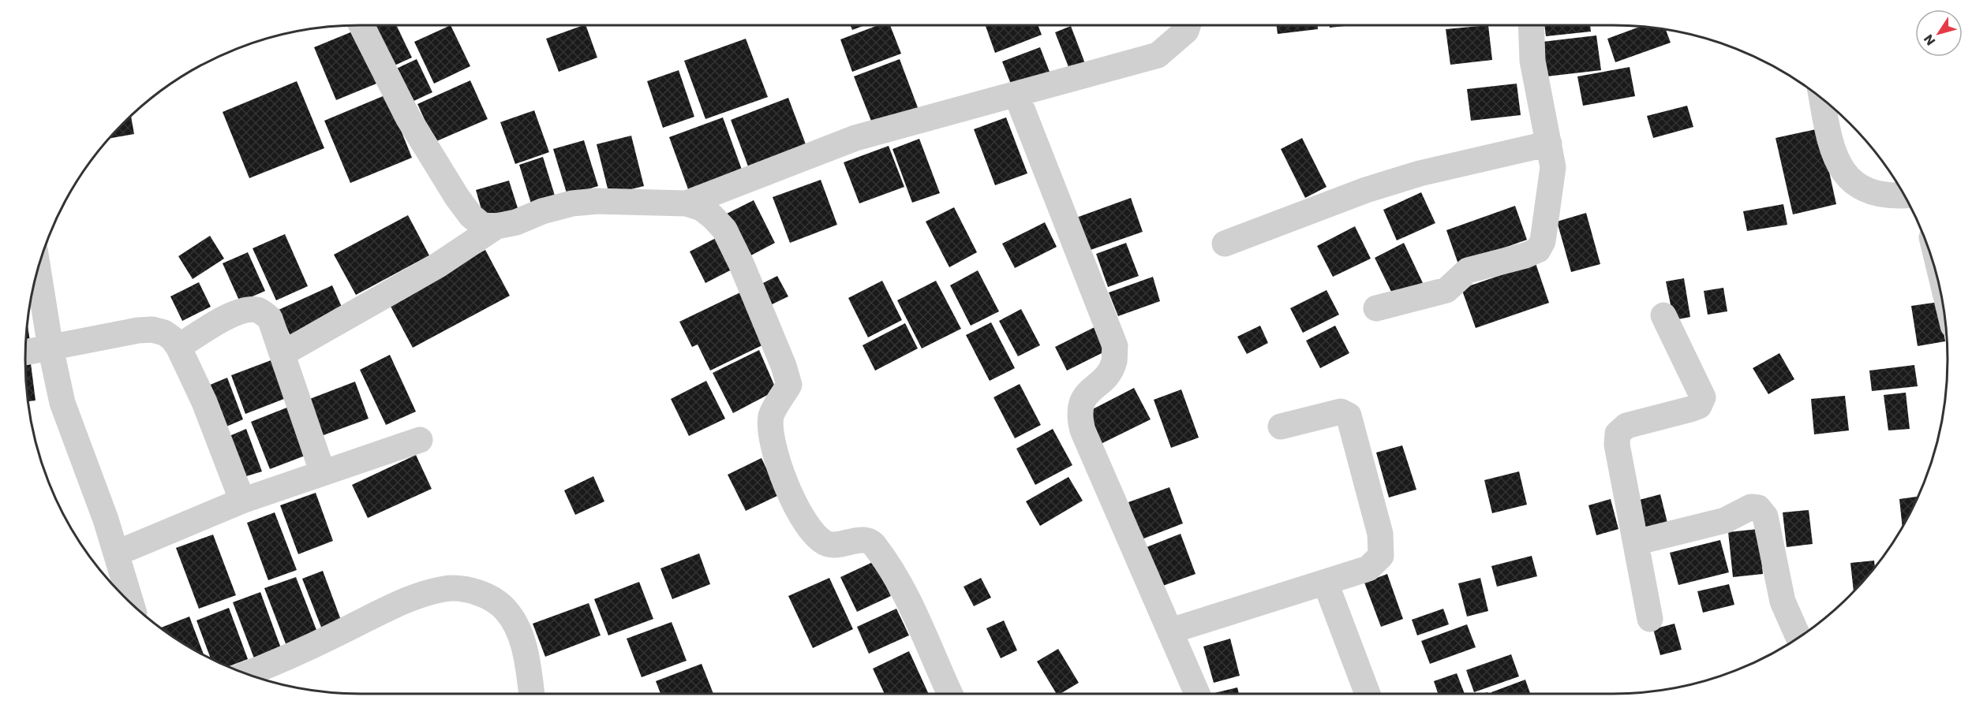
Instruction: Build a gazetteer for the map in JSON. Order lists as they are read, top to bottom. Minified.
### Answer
{"north":"bottom left"}
